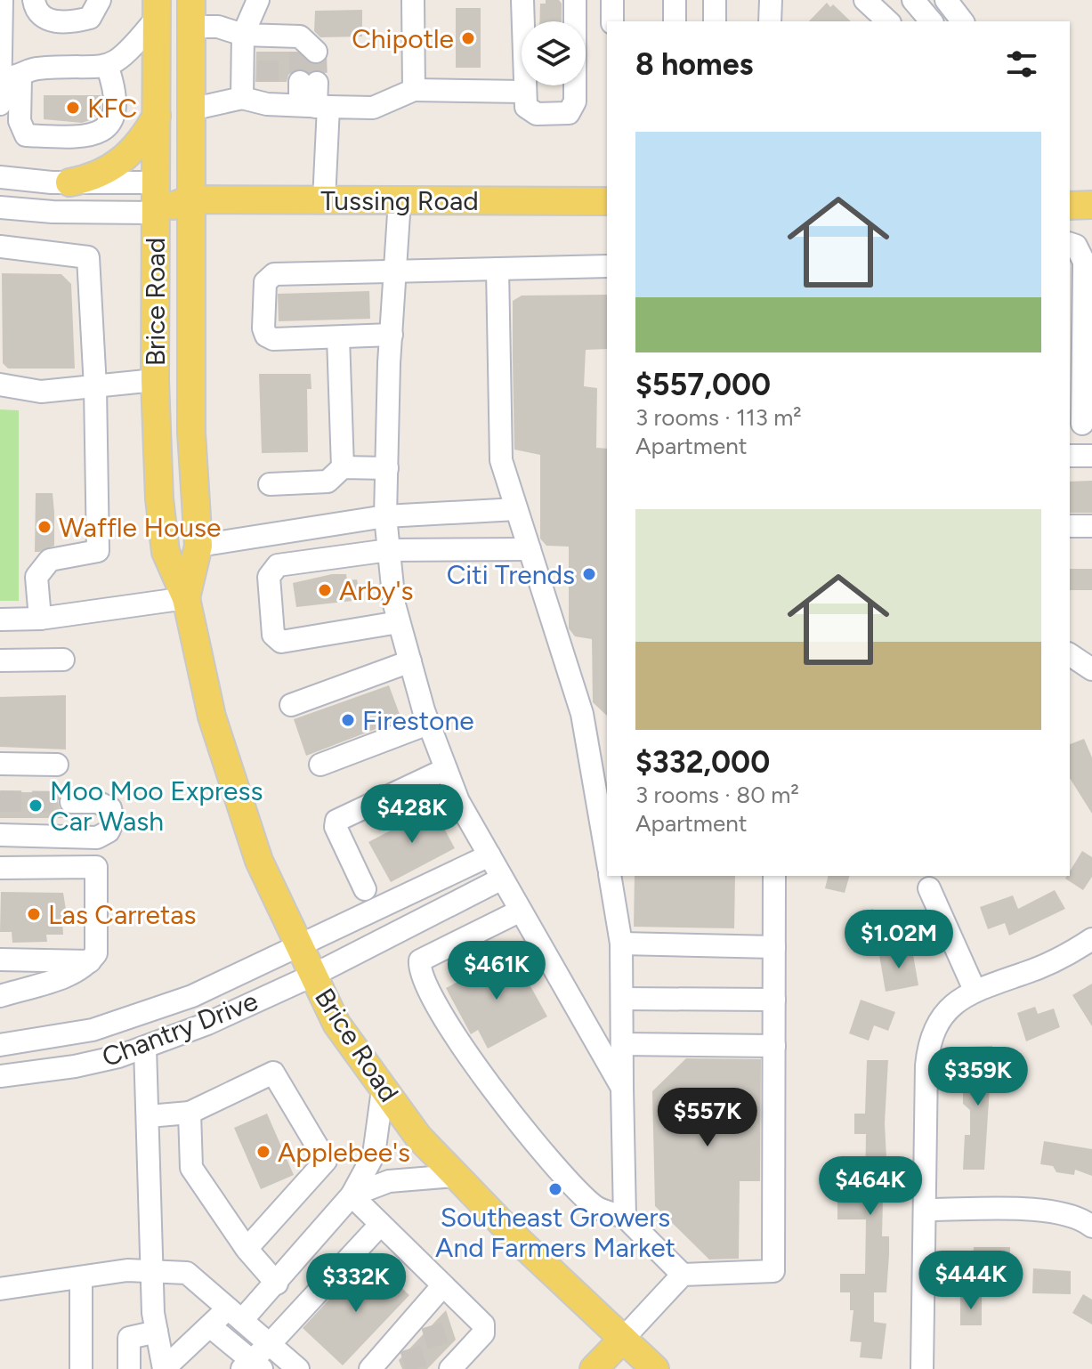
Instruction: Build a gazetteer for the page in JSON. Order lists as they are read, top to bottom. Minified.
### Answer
{"streets":{"main road":["Tussing Road","Brice Road"],"street":["Chantry Drive"]},"crossings":[["Tussing Road","Brice Road"],["Brice Road","Chantry Drive"]],"places":["Chipotle","KFC","Waffle House","Citi Trends","Arby's","Firestone","Moo Moo Express Car Wash","Las Carretas","Applebee's","Southeast Growers And Farmers Market"],"page":{"heading":"8 homes","list":[{"name":"$557,000","note":"3 rooms · 113 m² · Apartment"},{"name":"$332,000","note":"3 rooms · 80 m² · Apartment"}],"price":["$428K","$1.02M","$461K","$359K","$557K","$464K","$444K","$332K"]}}
